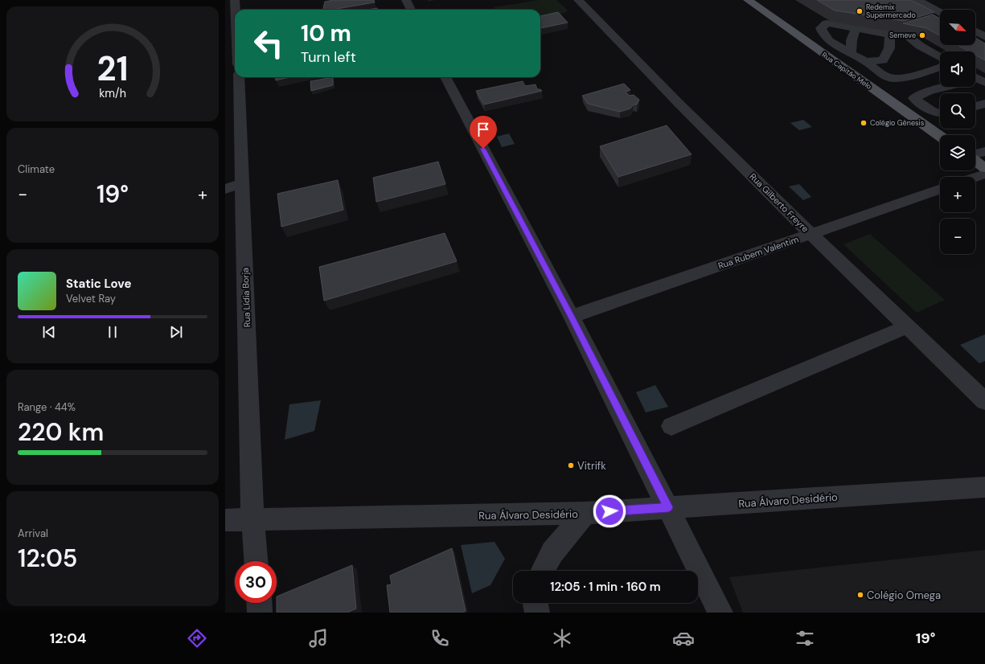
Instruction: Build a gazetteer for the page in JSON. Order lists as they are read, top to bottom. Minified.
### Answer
{"streets":{"main road":["Rua Capitão Melo"],"street":["Rua Gilberto Freyre","Rua Rubem Valentim","Rua Lídia Borja","Rua Álvaro Desidério"]},"crossings":[["Rua Gilberto Freyre","Rua Rubem Valentim"],["Rua Lídia Borja","Rua Álvaro Desidério"]],"places":["Redemix Supermercado","Semeve","Colégio Gênesis","Vitrifk","Colégio Omega"],"north":"bottom right","page":{"map_buttons":["+","−"],"turn":["10 m","Turn left"],"tile":["Climate",["Range · 44%","220 km"],["Arrival","12:05"]],"heat":["−","19°","+"],"song":["Static Love","Velvet Ray"],"limit":"30","trip":"12:05 · 1 min · 160 m","tabs":["12:04","19°"],"gauge":["21","km/h"]}}
